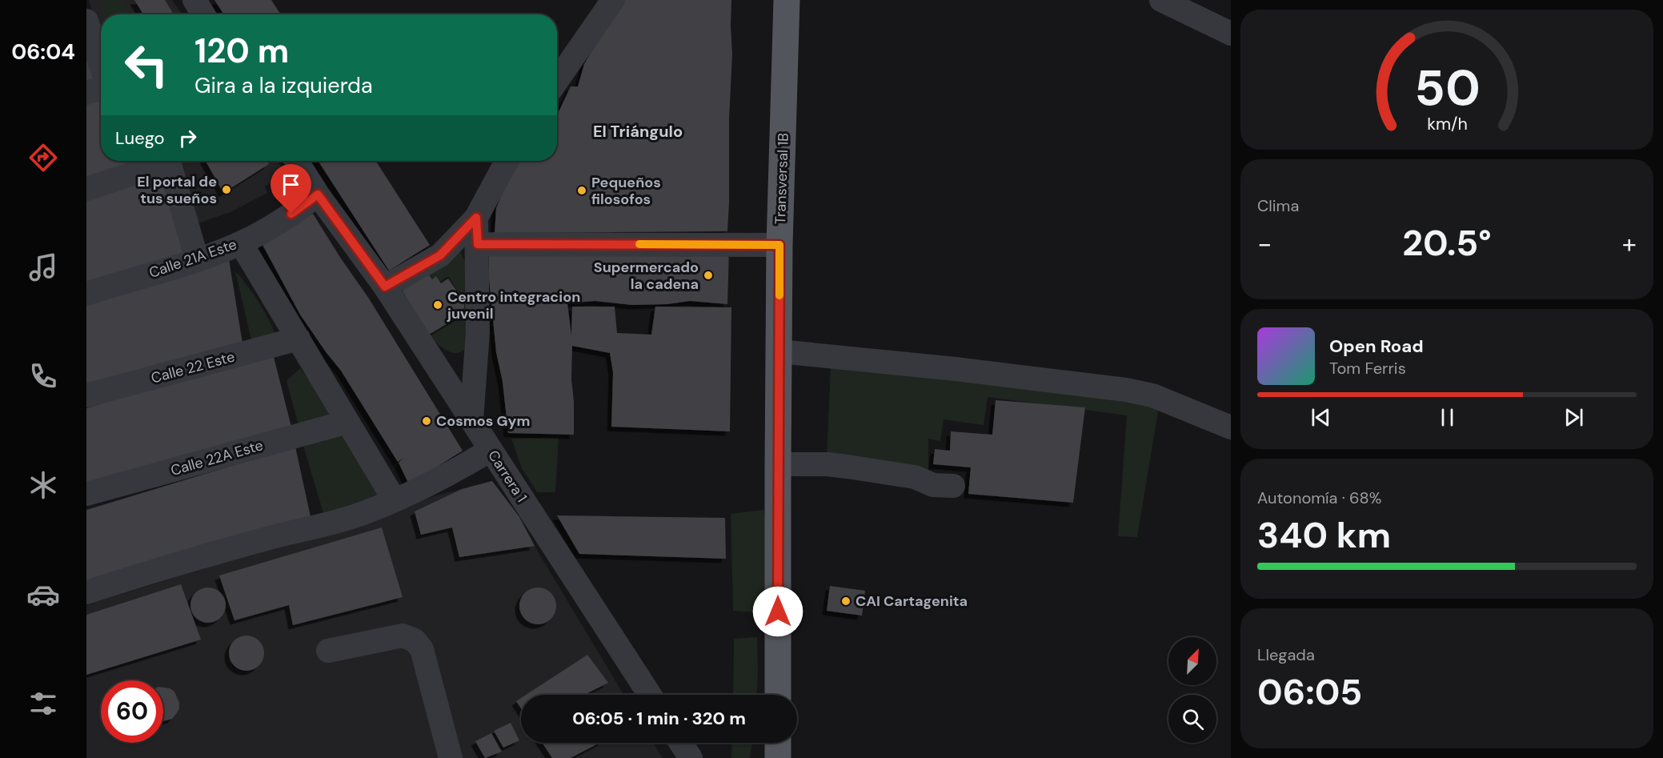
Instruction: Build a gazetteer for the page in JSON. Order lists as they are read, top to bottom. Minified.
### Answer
{"streets":{"main road":["Transversal 1B"],"street":["Calle 21A Este","Calle 22 Este","Calle 22A Este","Carrera 1"]},"crossings":[["Calle 21A Este","Carrera 1"]],"districts":["El Triángulo"],"places":["El portal de tus sueños","Pequeños filosofos","Supermercado la cadena","Centro integracion juvenil","Cosmos Gym","CAI Cartagenita"],"north":"top right","page":{"tabs":"06:04","turn":["120 m","Gira a la izquierda"],"then":"Luego","tile":["Clima",["Autonomía · 68%","340 km"],["Llegada","06:05"]],"heat":["−","20.5°","+"],"song":["Open Road","Tom Ferris"],"limit":"60","trip":"06:05 · 1 min · 320 m","gauge":["50","km/h"]}}
